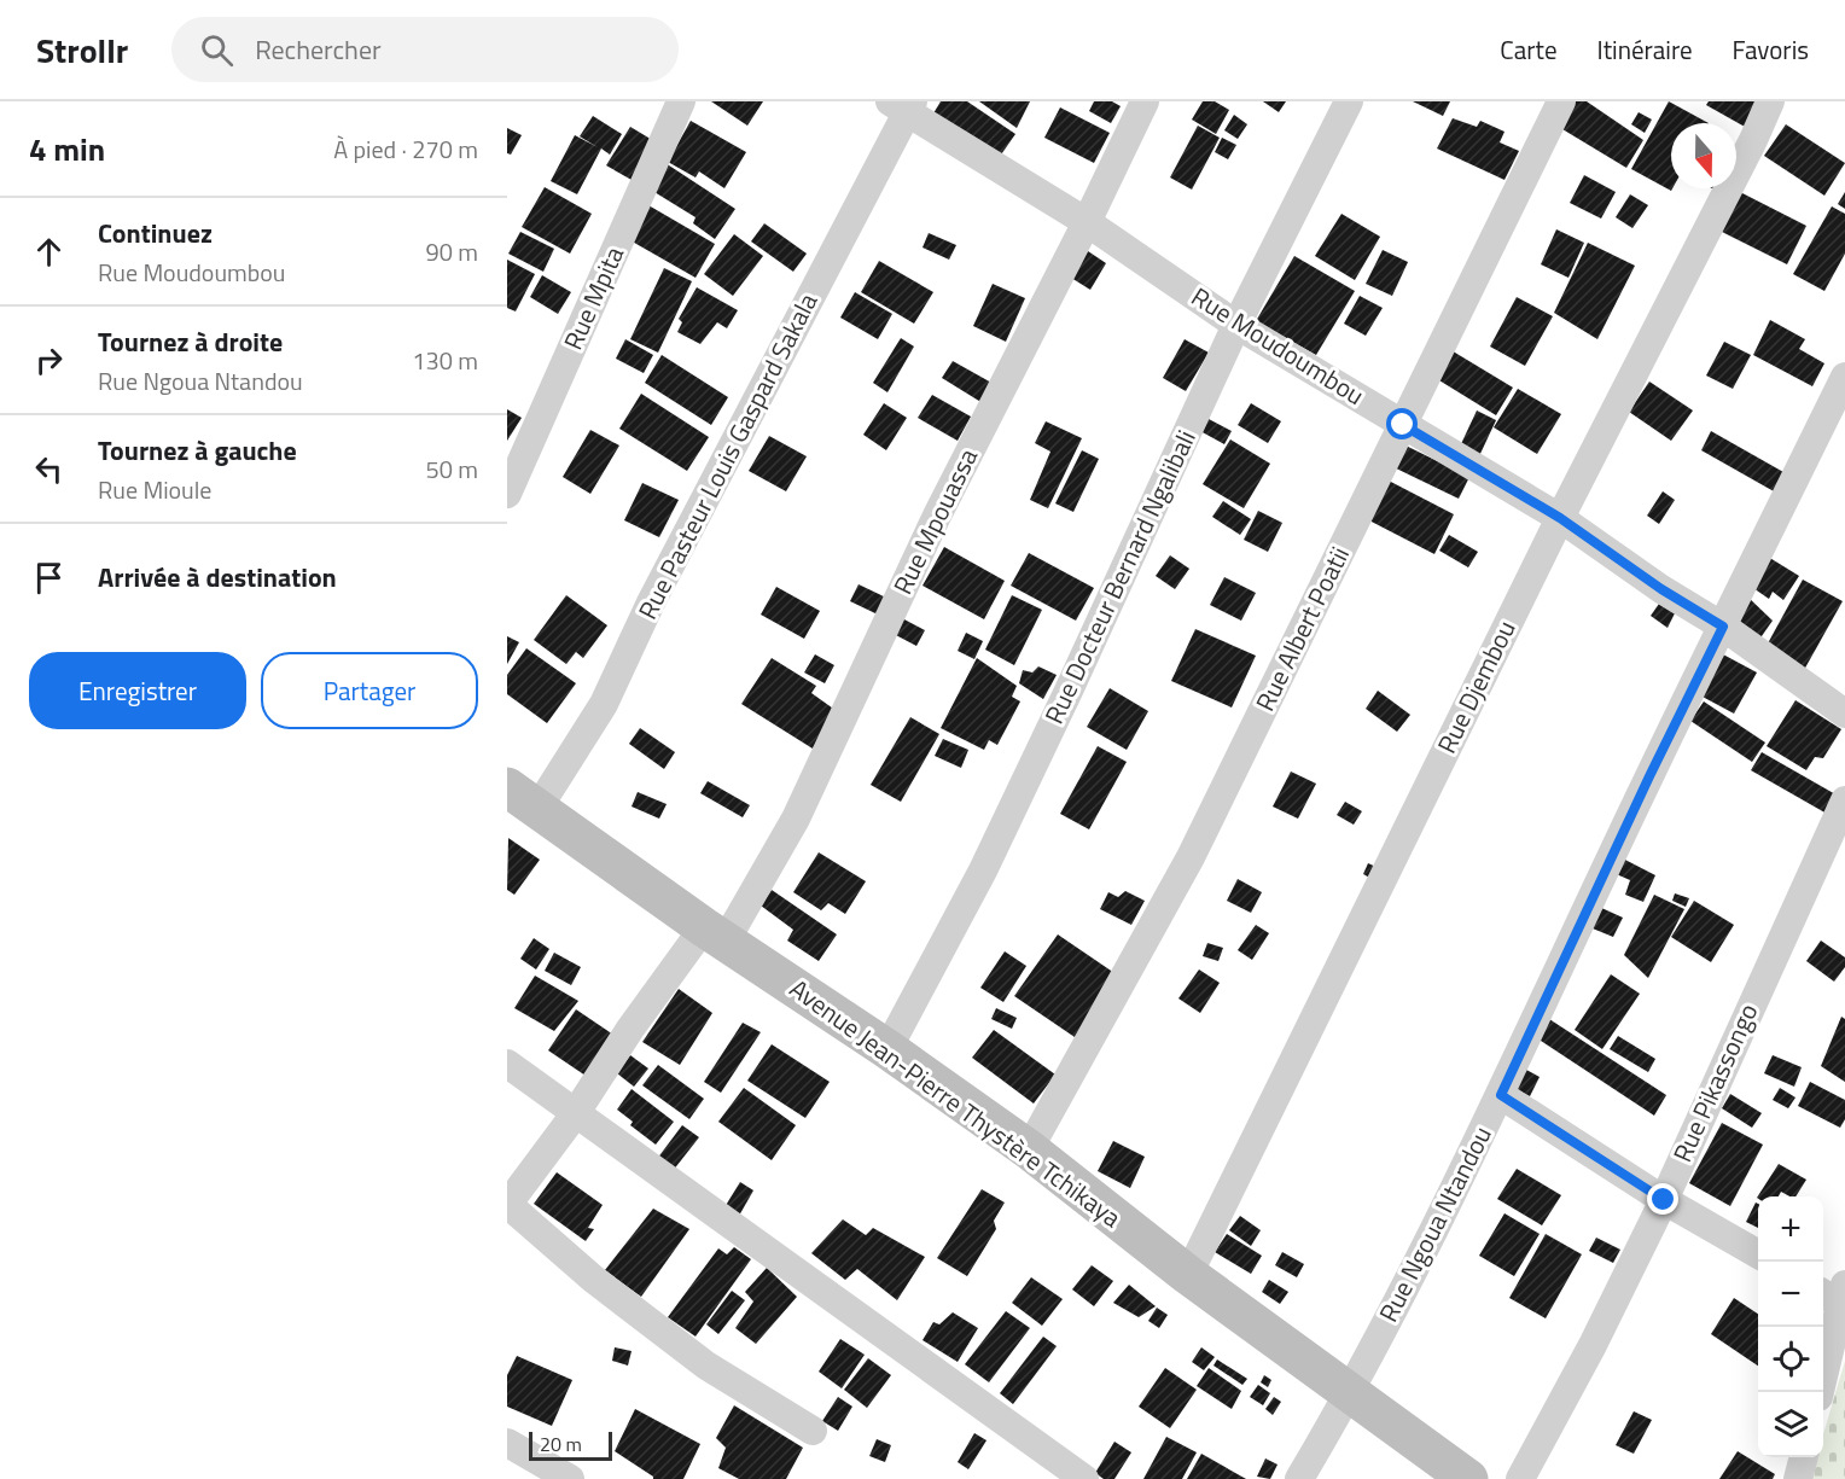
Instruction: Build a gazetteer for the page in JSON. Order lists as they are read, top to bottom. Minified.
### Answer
{"streets":{"street":["Rue Mpita","Rue Moudoumbou","Rue Pasteur Louis Gaspard Sakala","Rue Mpouassa","Rue Docteur Bernard Ngalibali","Rue Albert Poatii","Rue Djembou","Rue Pikassongo","Avenue Jean-Pierre Thystère Tchikaya","Rue Ngoua Ntandou"]},"crossings":[["Rue Moudoumbou","Rue Pasteur Louis Gaspard Sakala"],["Rue Moudoumbou","Rue Mpouassa"],["Rue Moudoumbou","Rue Docteur Bernard Ngalibali"],["Rue Moudoumbou","Rue Albert Poatii"],["Rue Moudoumbou","Rue Djembou"],["Rue Moudoumbou","Rue Ngoua Ntandou"],["Rue Pasteur Louis Gaspard Sakala","Avenue Jean-Pierre Thystère Tchikaya"],["Rue Mpouassa","Avenue Jean-Pierre Thystère Tchikaya"],["Rue Docteur Bernard Ngalibali","Avenue Jean-Pierre Thystère Tchikaya"],["Rue Albert Poatii","Avenue Jean-Pierre Thystère Tchikaya"],["Rue Djembou","Avenue Jean-Pierre Thystère Tchikaya"],["Avenue Jean-Pierre Thystère Tchikaya","Rue Ngoua Ntandou"]],"scale_bar":"20 m","north":"bottom","page":{"header":"Strollr","search":"Rechercher","nav":["Carte","Itinéraire","Favoris"],"heading":["4 min","À pied · 270 m"],"list":[["Continuez","Rue Moudoumbou","90 m"],["Tournez à droite","Rue Ngoua Ntandou","130 m"],["Tournez à gauche","Rue Mioule","50 m"],"Arrivée à destination"],"buttons":["Enregistrer","Partager"],"map_buttons":["+","−"],"scale":"20 m"}}
